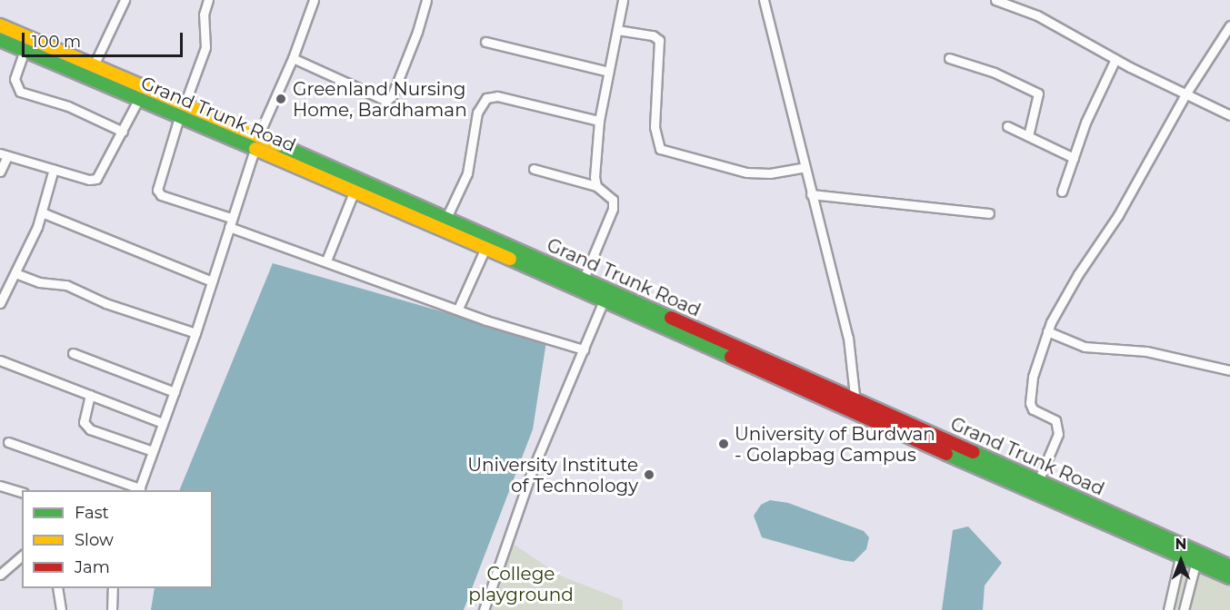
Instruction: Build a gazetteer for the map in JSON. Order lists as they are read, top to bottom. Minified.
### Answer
{"streets":{"main road":["Grand Trunk Road"]},"parks":["College playground"],"places":["Greenland Nursing Home, Bardhaman","University of Burdwan - Golapbag Campus","University Institute of Technology"],"legend":["Fast","Slow","Jam"],"scale_bar":"100 m","north":"top"}
